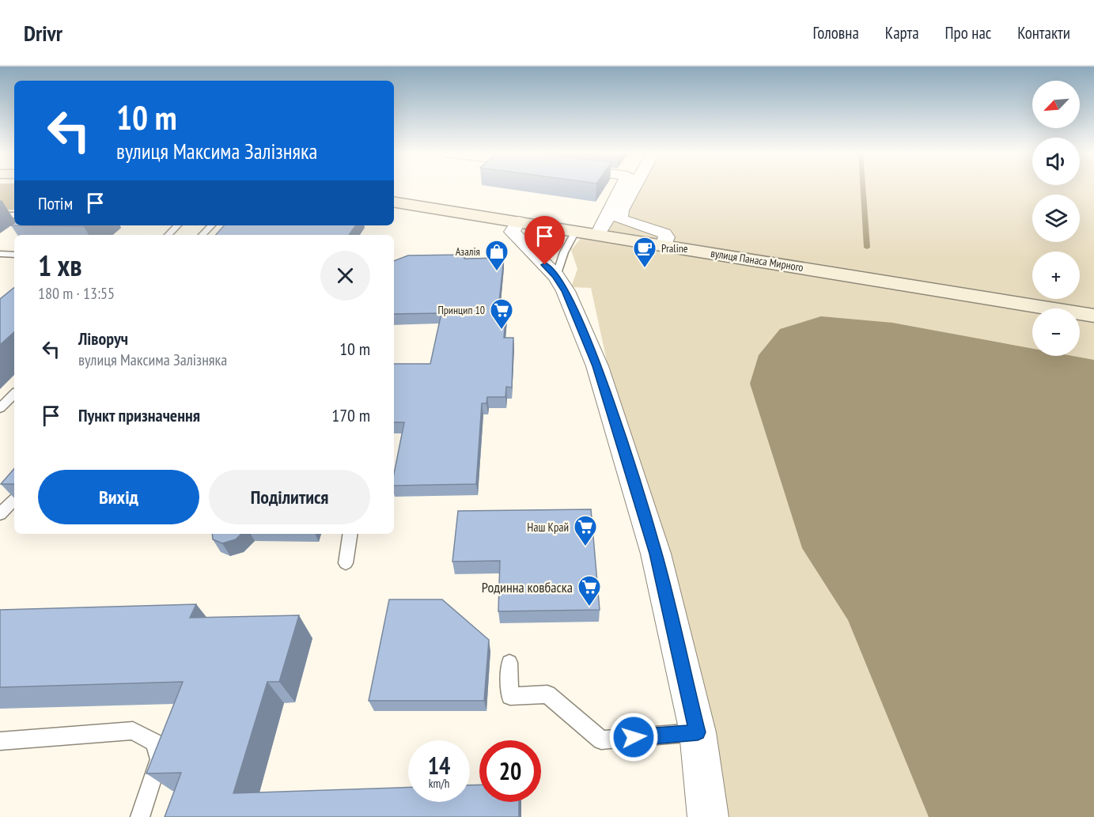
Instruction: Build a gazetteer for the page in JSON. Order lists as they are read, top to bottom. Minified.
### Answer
{"streets":{"main road":["вулиця Панаса Мирного"]},"places":{"cafe":["Praline"],"shop":["Азалія"],"supermarket":["Принцип 10","Наш Край","Родинна ковбаска"]},"north":"bottom left","page":{"header":"Drivr","nav":["Головна","Карта","Про нас","Контакти"],"map_buttons":["+","−"],"turn":["10 m","вулиця Максима Залізняка"],"then":"Потім","heading":["1 хв","180 m · 13:55"],"list":[{"name":"Ліворуч","note":"вулиця Максима Залізняка","value":"10 m"},{"name":"Пункт призначення","value":"170 m"}],"buttons":["Вихід","Поділитися"],"speed":"14 km/h","limit":"20"}}
